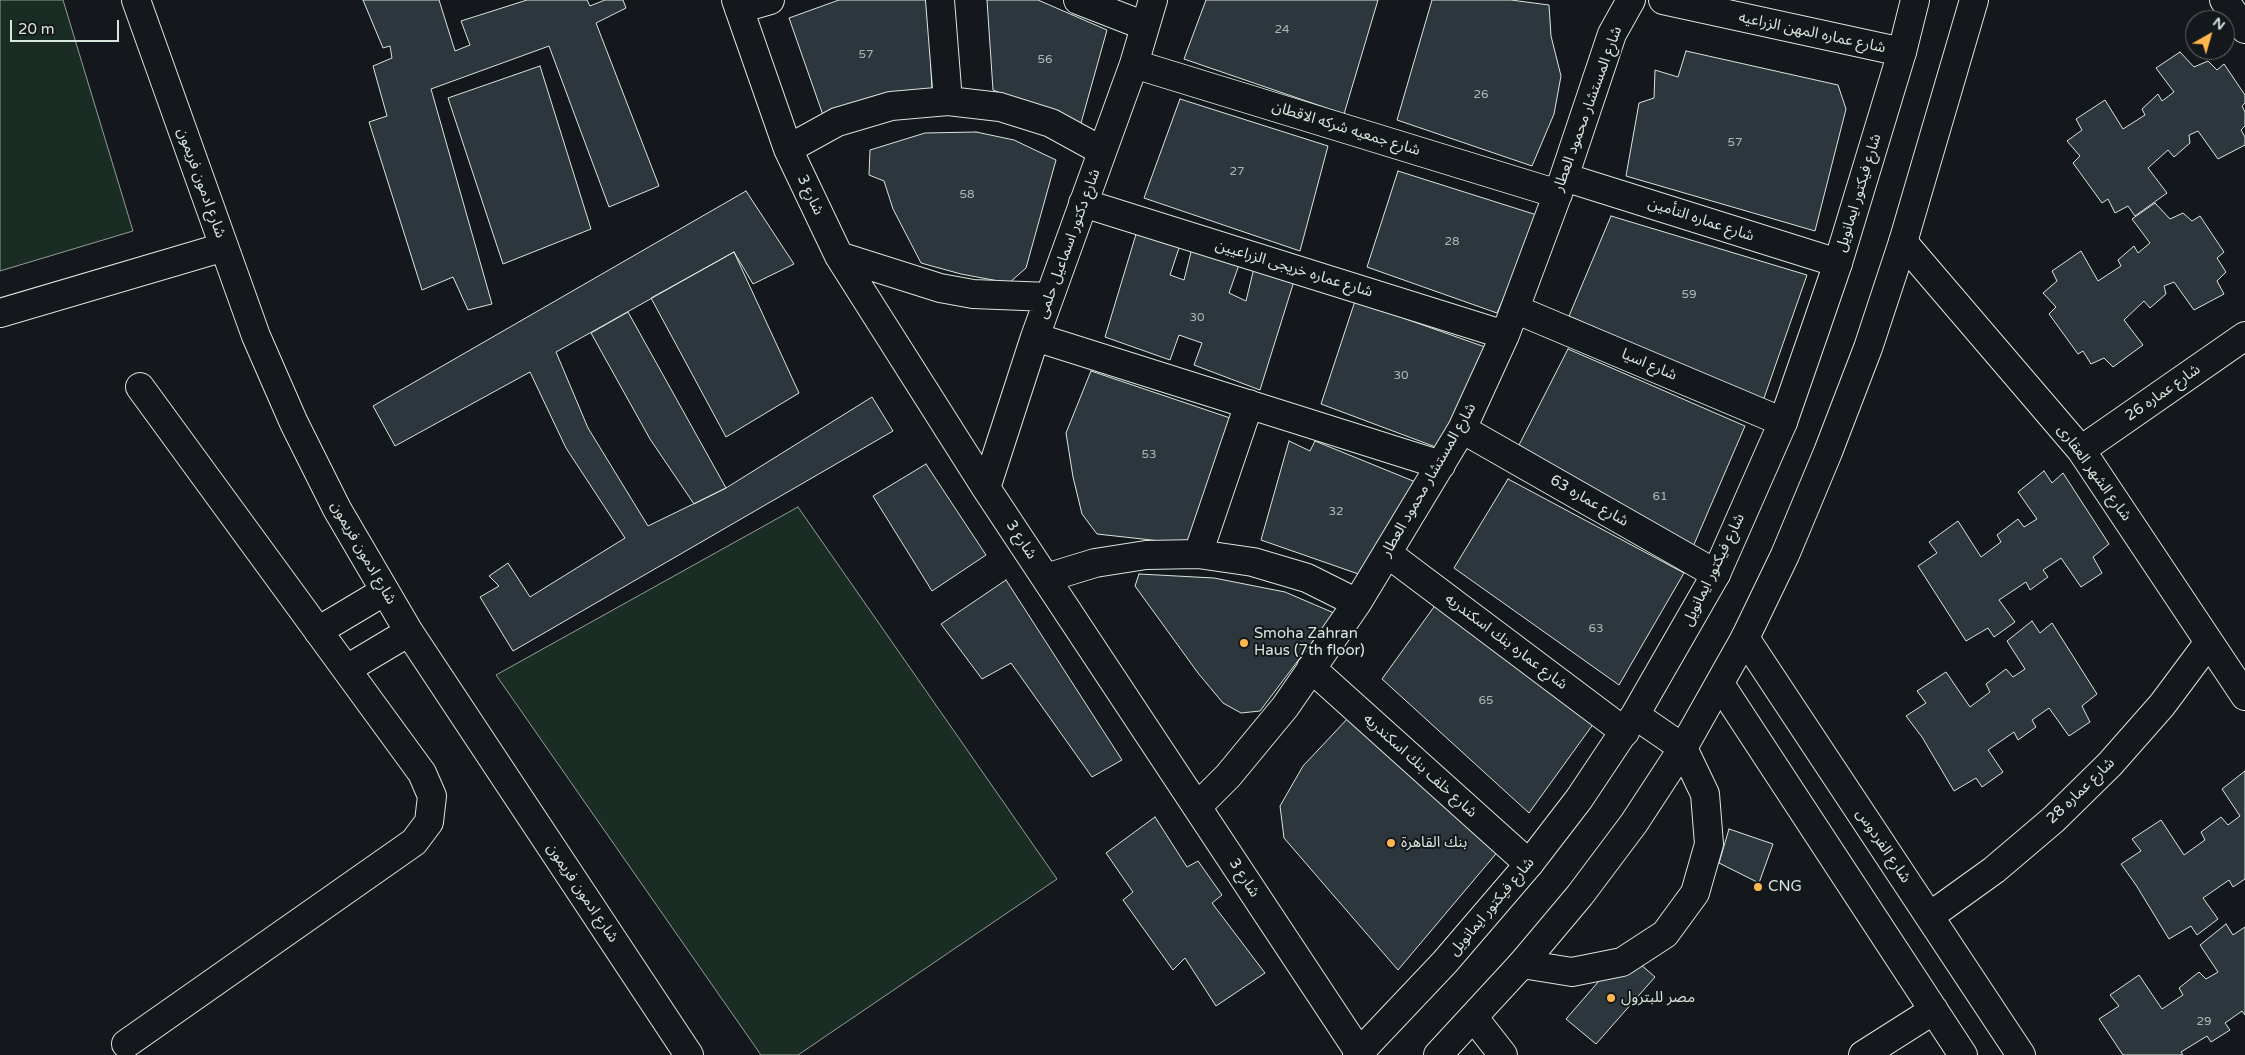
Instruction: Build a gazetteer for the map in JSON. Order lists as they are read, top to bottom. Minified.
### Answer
{"streets":{"street":["شارع عماره المهن الزراعيه","شارع المستشار محمود العطار","شارع جمعيه شركه الاقطان","شارع ادمون فريمون","شارع فيكتور ايمانويل","شارع 3","شارع عماره التأمين","شارع دكتور اسماعيل حلمى","شارع عماره خريجى الزراعيين","شارع اسيا","شارع عماره 26","شارع الشهر العقارى","شارع عماره 63","شارع عماره بنك اسكندريه","شارع خلف بنك اسكندريه","شارع عماره 28","شارع الفردوس"]},"crossings":[["شارع عماره المهن الزراعيه","شارع فيكتور ايمانويل"],["شارع المستشار محمود العطار","شارع جمعيه شركه الاقطان"],["شارع المستشار محمود العطار","شارع 3"],["شارع المستشار محمود العطار","شارع عماره التأمين"],["شارع المستشار محمود العطار","شارع عماره خريجى الزراعيين"],["شارع المستشار محمود العطار","شارع اسيا"],["شارع المستشار محمود العطار","شارع عماره 63"],["شارع المستشار محمود العطار","شارع عماره بنك اسكندريه"],["شارع المستشار محمود العطار","شارع خلف بنك اسكندريه"],["شارع جمعيه شركه الاقطان","شارع عماره التأمين"],["شارع جمعيه شركه الاقطان","شارع دكتور اسماعيل حلمى"],["شارع فيكتور ايمانويل","شارع 3"],["شارع فيكتور ايمانويل","شارع عماره التأمين"],["شارع فيكتور ايمانويل","شارع اسيا"],["شارع فيكتور ايمانويل","شارع عماره 63"],["شارع فيكتور ايمانويل","شارع عماره بنك اسكندريه"],["شارع فيكتور ايمانويل","شارع خلف بنك اسكندريه"],["شارع 3","شارع دكتور اسماعيل حلمى"],["شارع دكتور اسماعيل حلمى","شارع عماره خريجى الزراعيين"],["شارع عماره 26","شارع الشهر العقارى"],["شارع الشهر العقارى","شارع عماره 28"],["شارع عماره 28","شارع الفردوس"]],"places":["Smoha Zahran Haus (7th floor)","بنك القاهرة","CNG","مصر للبترول"],"house_numbers":["24","57","56","26","57","27","58","28","59","30","30","53","61","32","63","65","29"],"scale_bar":"20 m","north":"top right"}
